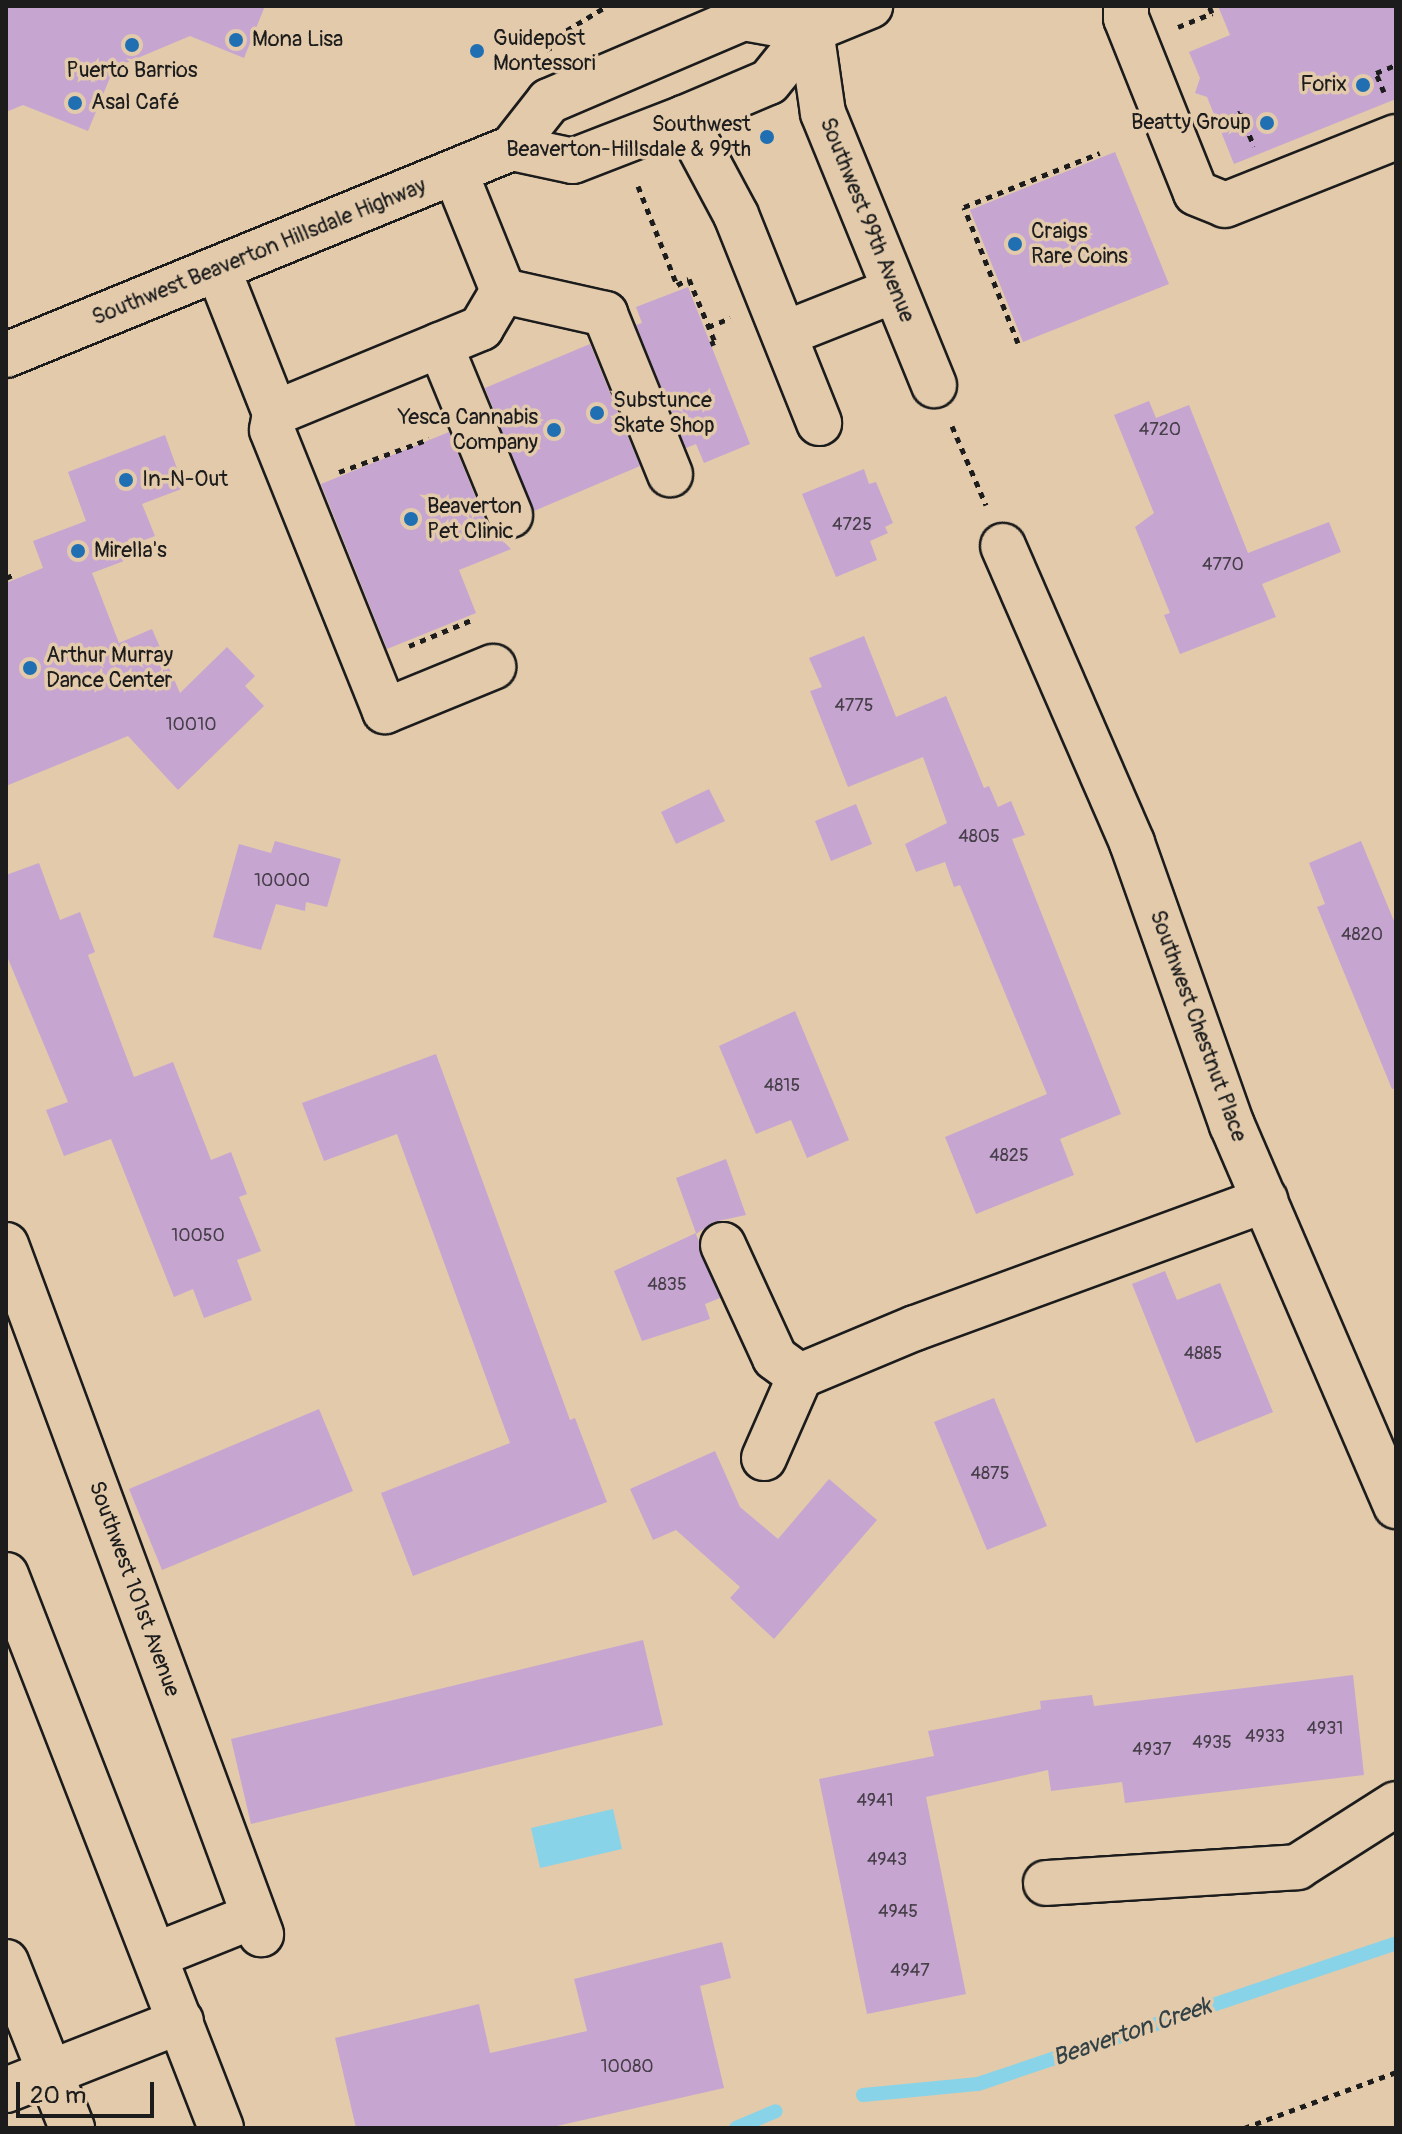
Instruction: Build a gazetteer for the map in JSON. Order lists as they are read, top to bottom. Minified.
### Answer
{"streets":{"street":["Southwest 99th Avenue","Southwest Beaverton Hillsdale Highway","Southwest Chestnut Place","Southwest 101st Avenue"]},"crossings":[["Southwest 99th Avenue","Southwest Beaverton Hillsdale Highway"]],"water":["Beaverton Creek"],"places":["Mona Lisa","Puerto Barrios","Guidepost Montessori","Forix","Asal Café","Beatty Group","Southwest Beaverton-Hillsdale & 99th","Craigs Rare Coins","Substunce Skate Shop","Yesca Cannabis Company","In-N-Out","Beaverton Pet Clinic","Mirella's","Arthur Murray Dance Center"],"house_numbers":["4720","4725","4770","4775","10010","4805","10000","4820","4815","4825","10050","4835","4885","4875","4931","4933","4935","4937","4941","4943","4945","4947","10080"],"scale_bar":"20 m"}
